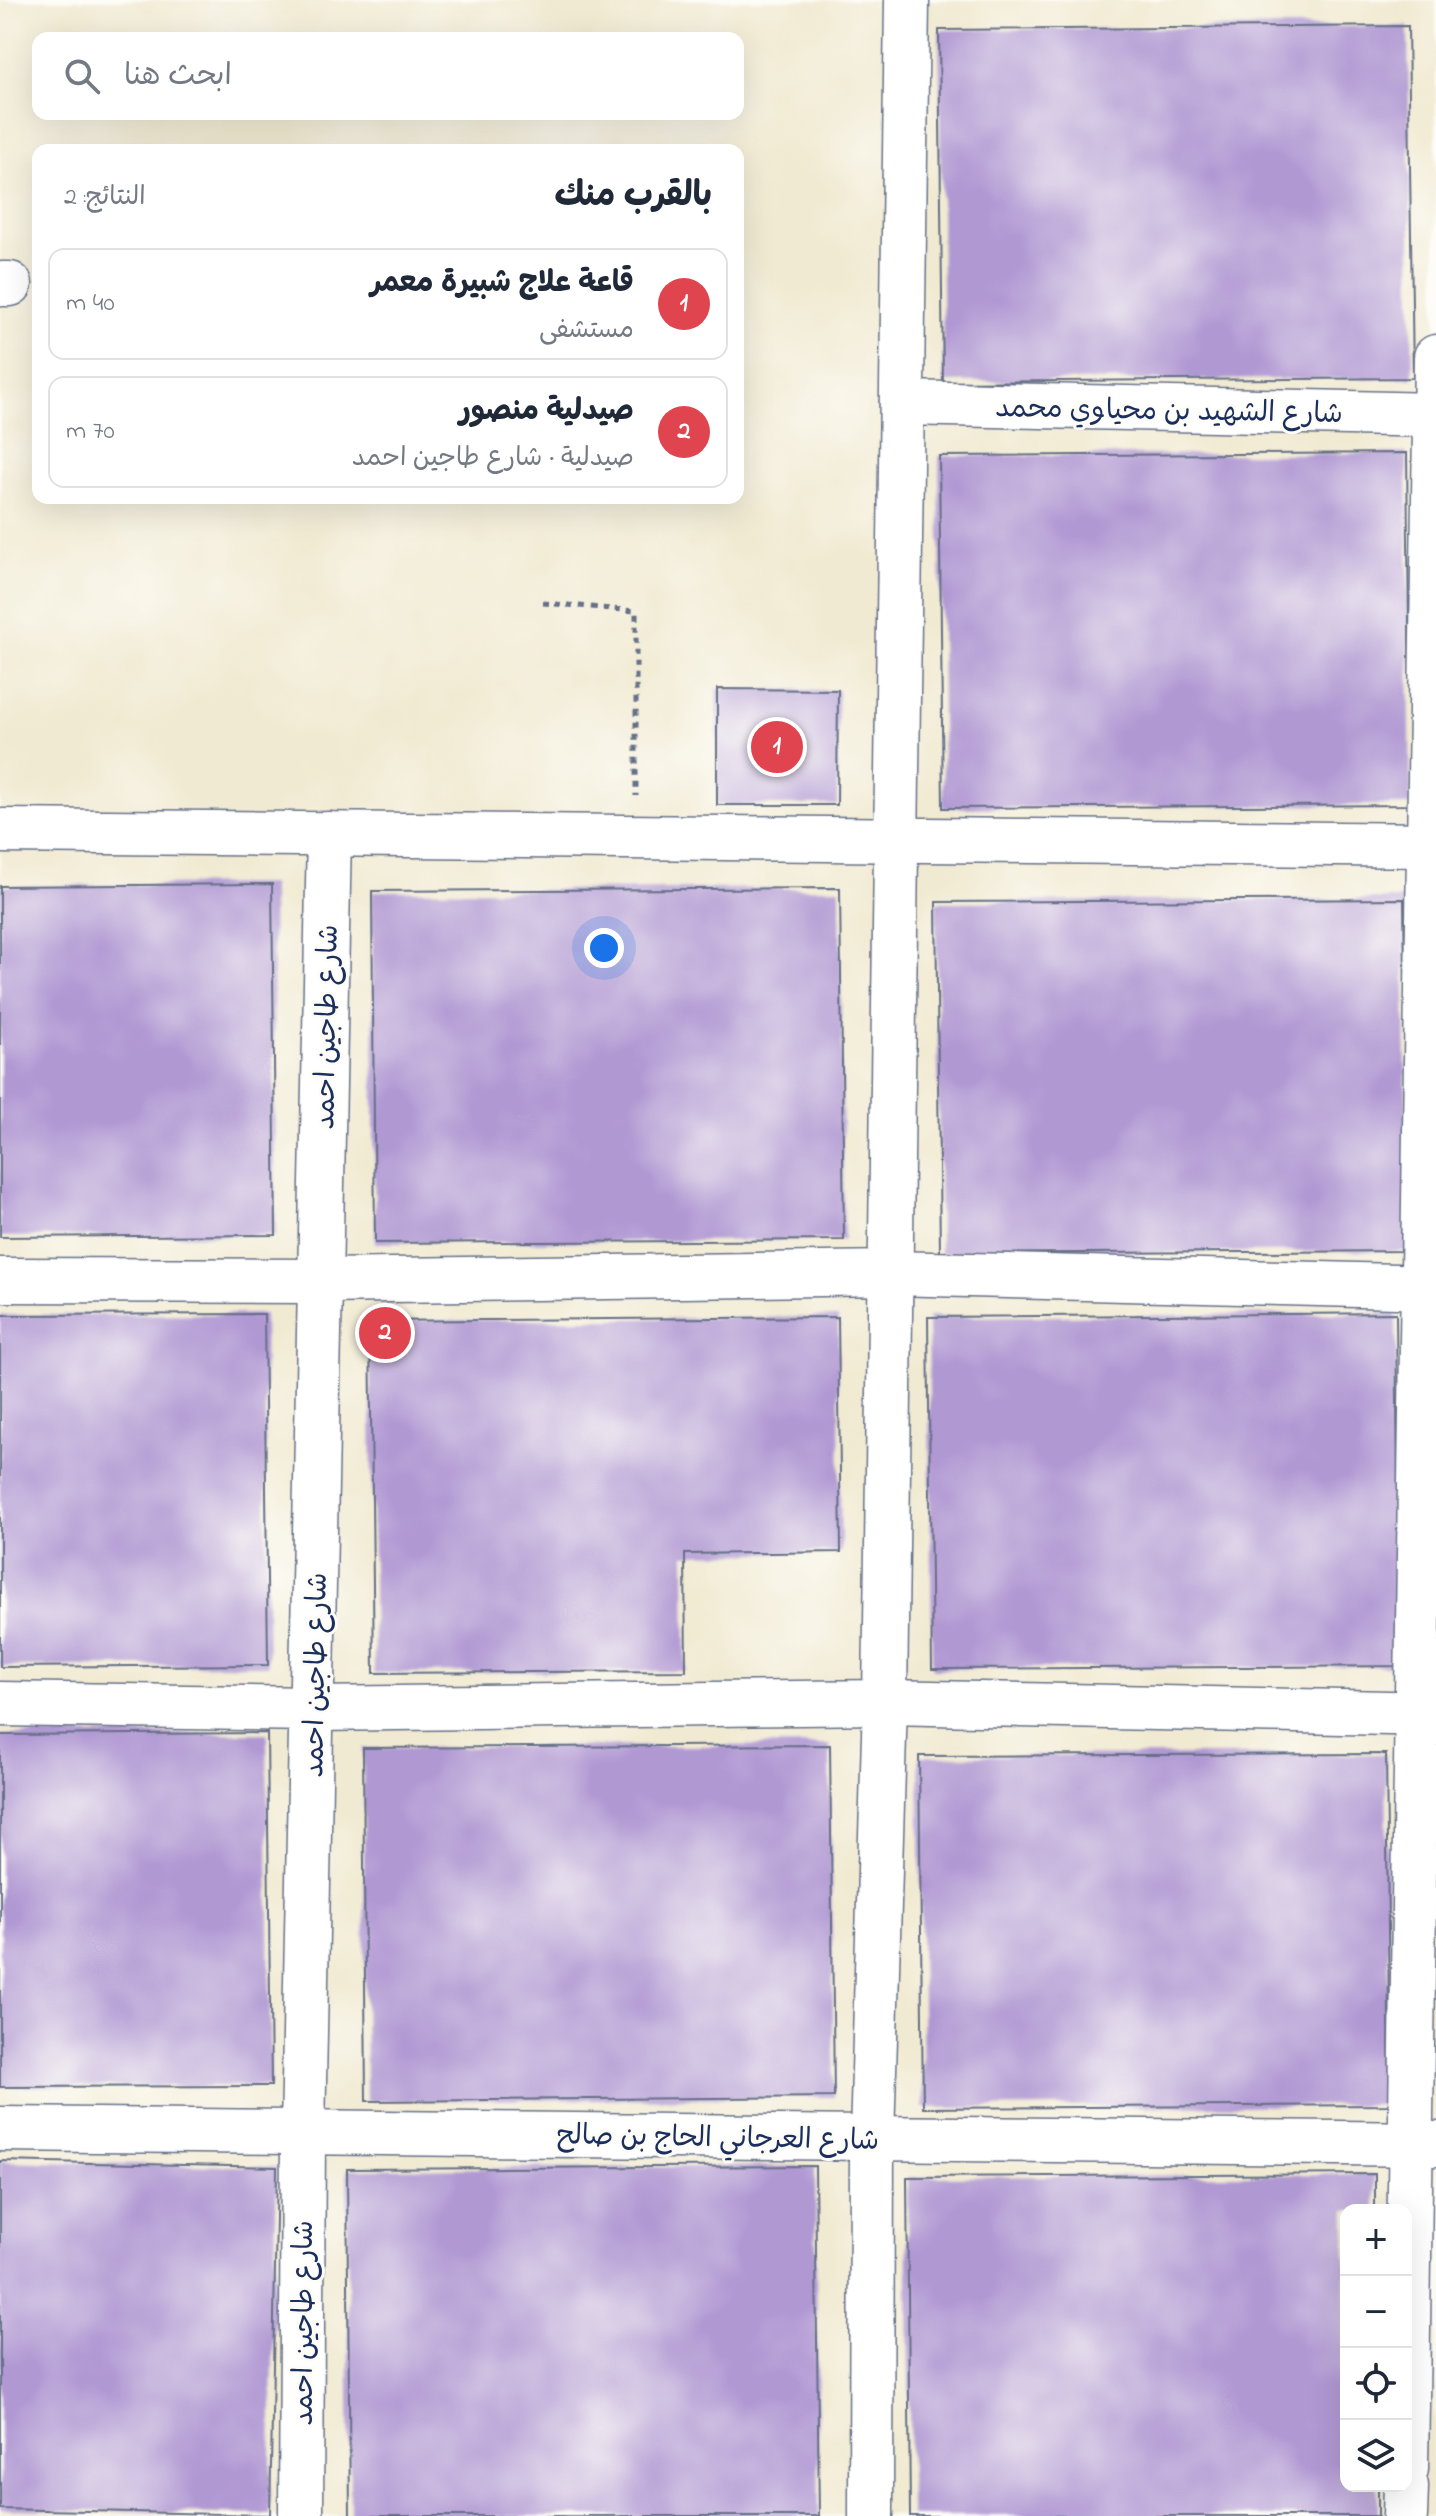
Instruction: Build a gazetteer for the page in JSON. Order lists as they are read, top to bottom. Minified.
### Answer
{"streets":{"street":["شارع الشهيد بن محياوي محمد","شارع طاجين احمد","شارع العرجاني الحاج بن صالح"]},"crossings":[["شارع طاجين احمد","شارع العرجاني الحاج بن صالح"]],"page":{"search":"ابحث هنا","heading":["بالقرب منك","النتائج: 2"],"list":[{"mark":"1","name":"قاعة علاج شبيرة معمر","note":"مستشفى","value":"40 m"},{"mark":"2","name":"صيدلية منصور","note":"صيدلية · شارع طاجين احمد","value":"70 m"}],"pins":["1","2"],"map_buttons":["+","−"]}}
